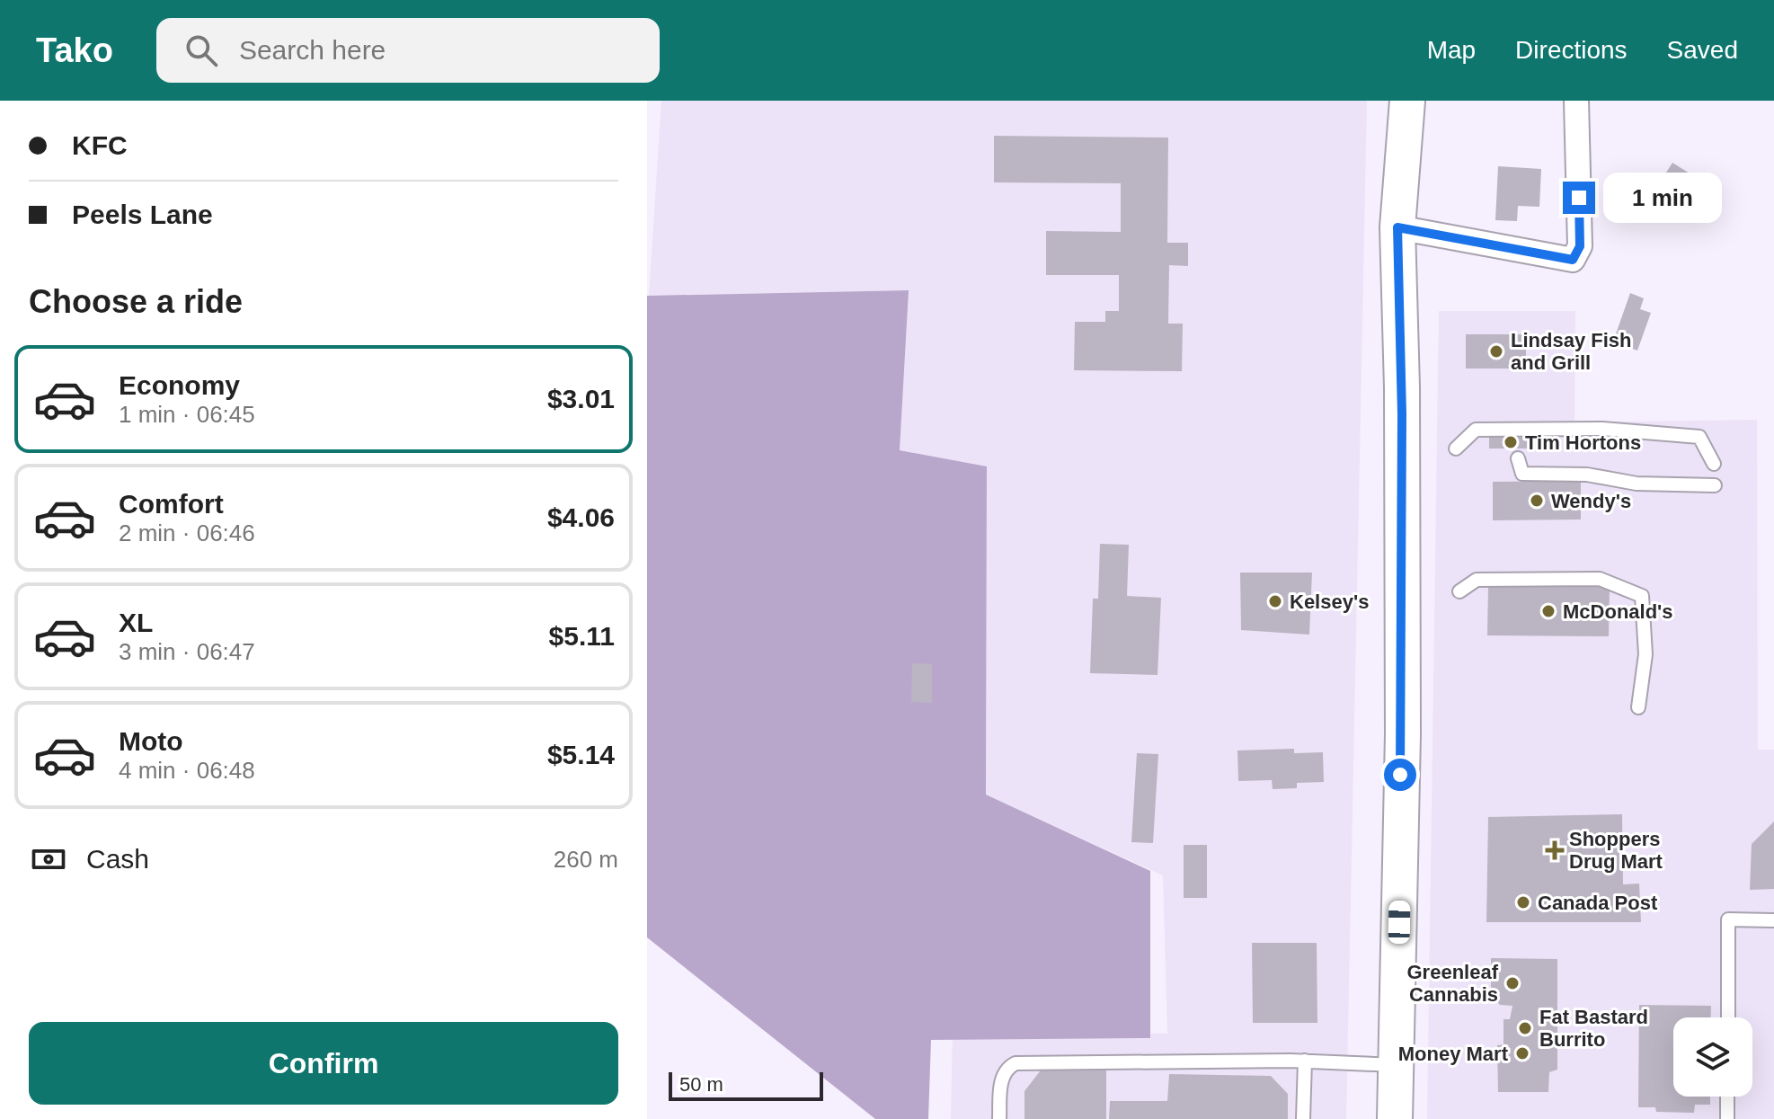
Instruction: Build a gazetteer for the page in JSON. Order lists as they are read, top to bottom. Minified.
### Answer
{"places":{"other":["Lindsay Fish and Grill","Tim Hortons","Wendy's","Kelsey's","McDonald's","Canada Post","Greenleaf Cannabis","Fat Bastard Burrito","Money Mart"],"health":["Shoppers Drug Mart"]},"scale_bar":"50 m","page":{"header":"Tako","search":"Search here","nav":["Map","Directions","Saved"],"banner":["KFC","Peels Lane"],"bubble":"1 min","heading":"Choose a ride","list":[{"name":"Economy","note":"1 min · 06:45","value":"$3.01"},{"name":"Comfort","note":"2 min · 06:46","value":"$4.06"},{"name":"XL","note":"3 min · 06:47","value":"$5.11"},{"name":"Moto","note":"4 min · 06:48","value":"$5.14"}],"pay":["Cash","260 m"],"buttons":"Confirm","scale":"50 m"}}
